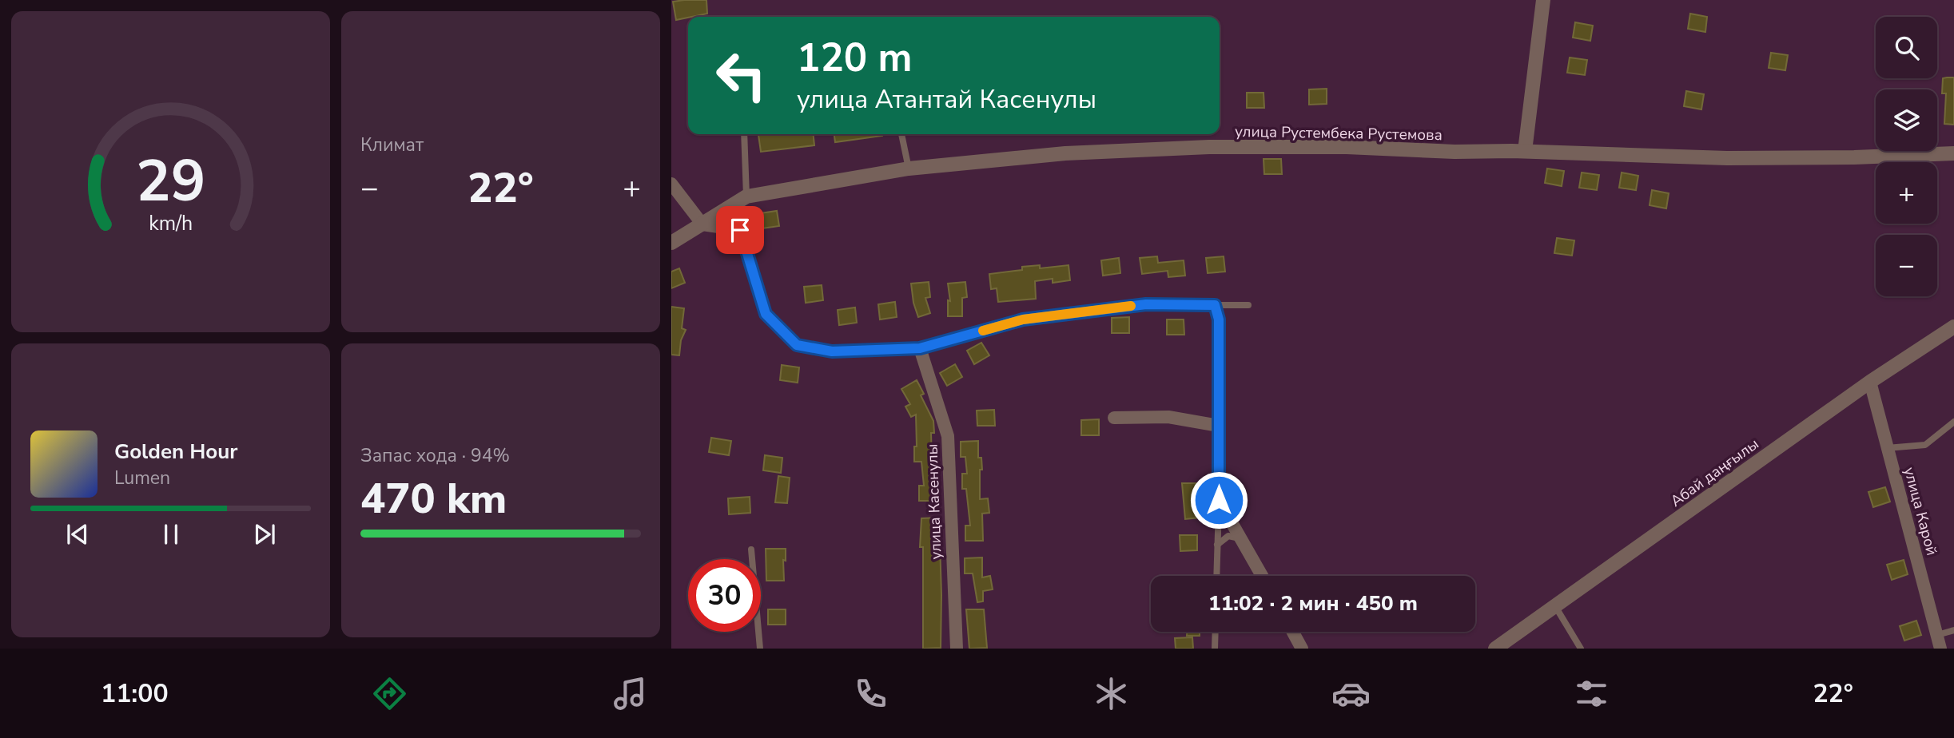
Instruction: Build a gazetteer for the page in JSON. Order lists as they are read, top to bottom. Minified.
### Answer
{"streets":{"street":["улица Рустембека Рустемова","Абай даңғылы","улица Касенулы","улица Карой"]},"crossings":[["Абай даңғылы","улица Карой"]],"page":{"tile":["Климат",["Запас хода · 94%","470 km"]],"map_buttons":["+","−"],"turn":["120 m","улица Атантай Касенулы"],"heat":["−","22°","+"],"song":["Golden Hour","Lumen"],"limit":"30","trip":"11:02 · 2 мин · 450 m","tabs":["11:00","22°"],"gauge":["29","km/h"]}}
